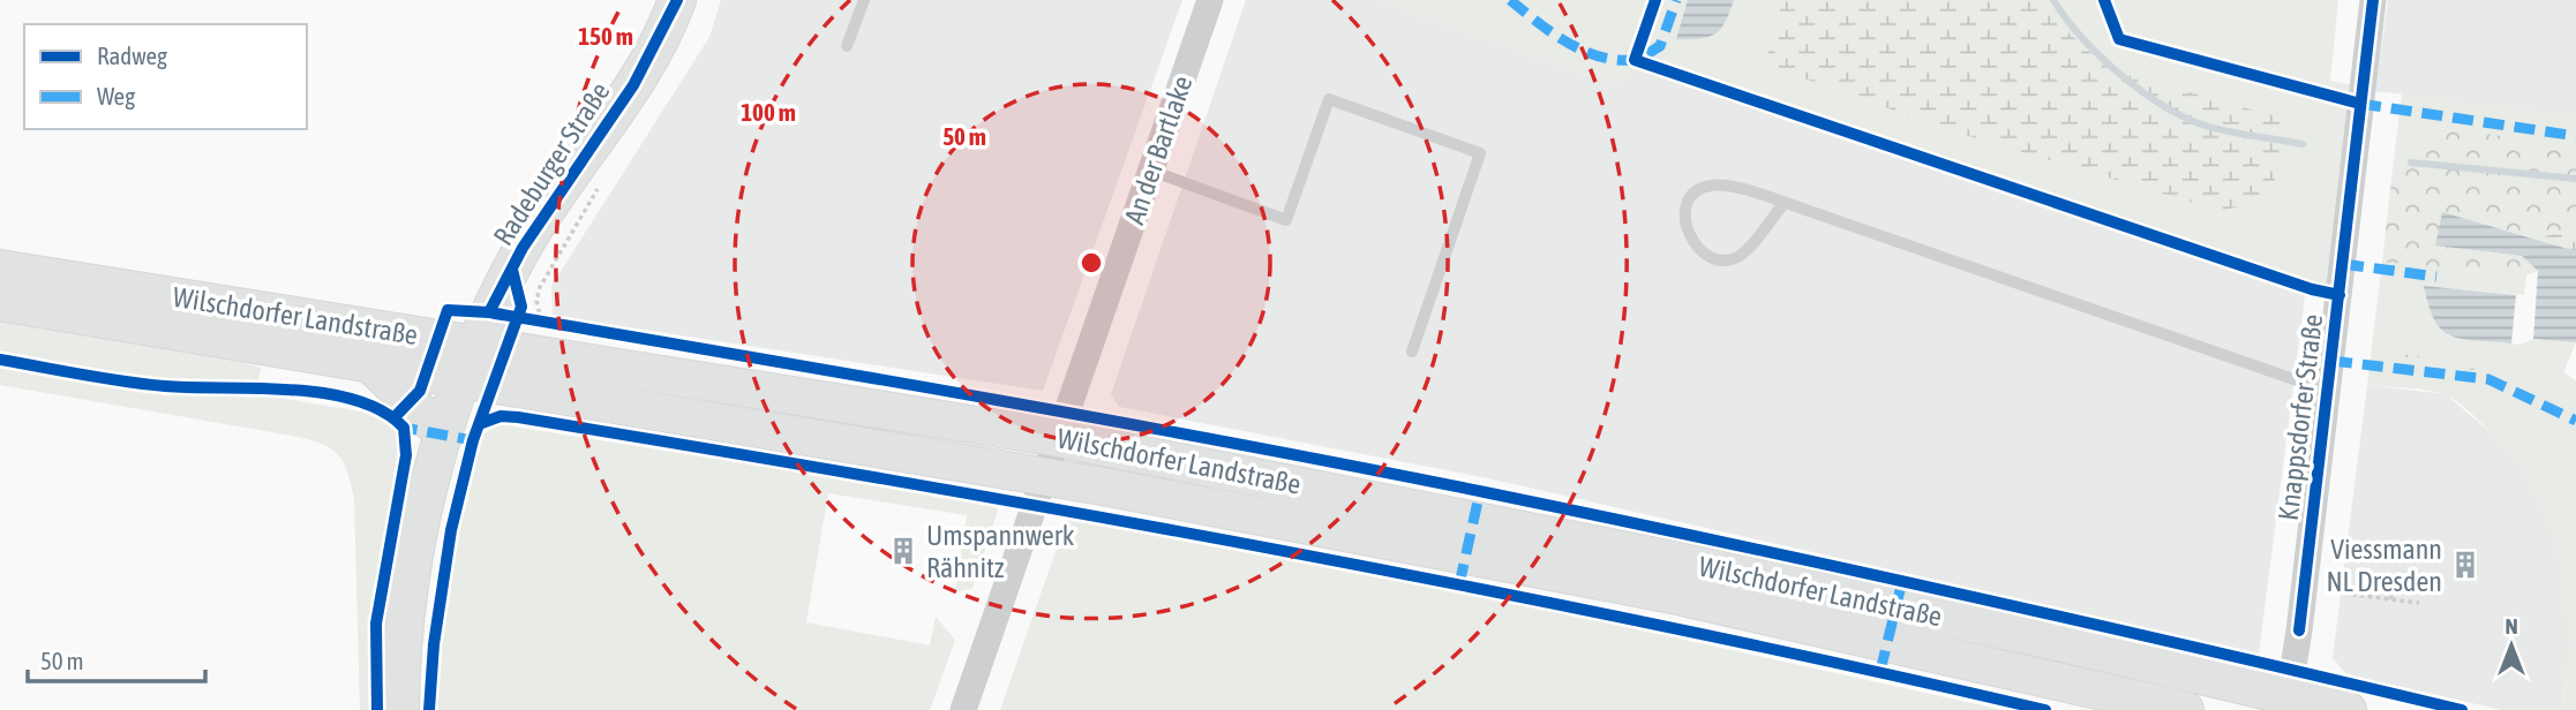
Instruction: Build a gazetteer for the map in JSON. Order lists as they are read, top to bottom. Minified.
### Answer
{"streets":{"main road":["Radeburger Straße","Wilschdorfer Landstraße"],"street":["An der Bartlake","Knappsdorfer Straße"]},"crossings":[["An der Bartlake","Wilschdorfer Landstraße"],["Radeburger Straße","Wilschdorfer Landstraße"],["Wilschdorfer Landstraße","Knappsdorfer Straße"]],"places":{"building":["Umspannwerk Rähnitz","Viessmann NL Dresden"]},"legend":["Radweg","Weg"],"scale_bar":"50 m","north":"top","rings":["150 m","100 m","50 m"]}
